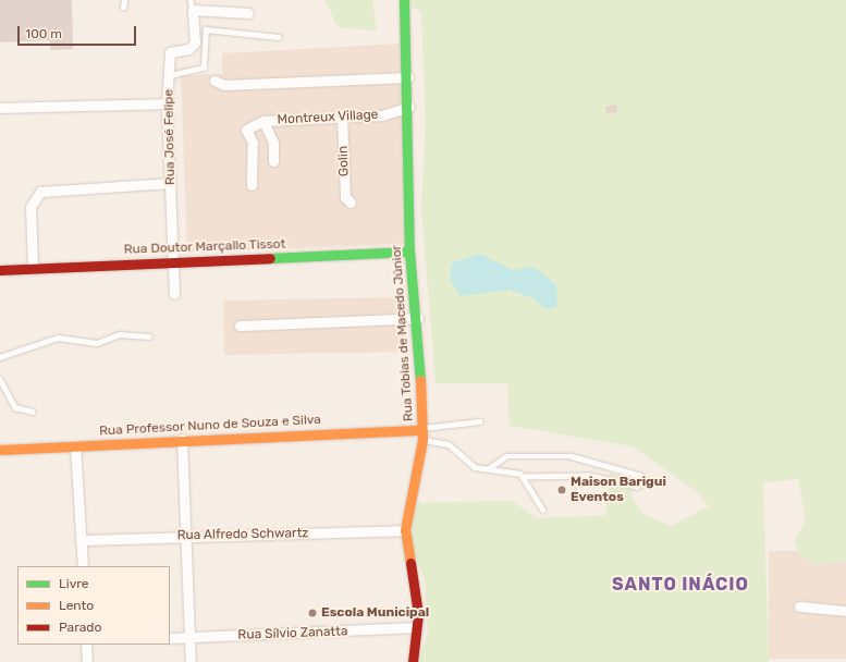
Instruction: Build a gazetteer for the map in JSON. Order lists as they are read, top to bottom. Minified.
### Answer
{"streets":{"street":["Montreux Village","Rua José Felipe","Golin","Rua Doutor Marçallo Tissot","Rua Tobias de Macedo Júnior","Rua Professor Nuno de Souza e Silva","Rua Alfredo Schwartz","Rua Sílvio Zanatta"]},"crossings":[["Montreux Village","Golin"],["Montreux Village","Rua Tobias de Macedo Júnior"],["Rua José Felipe","Rua Doutor Marçallo Tissot"],["Rua Doutor Marçallo Tissot","Rua Tobias de Macedo Júnior"],["Rua Tobias de Macedo Júnior","Rua Professor Nuno de Souza e Silva"],["Rua Tobias de Macedo Júnior","Rua Alfredo Schwartz"],["Rua Tobias de Macedo Júnior","Rua Sílvio Zanatta"]],"districts":["SANTO INÁCIO"],"places":["Maison Barigui Eventos","Escola Municipal"],"legend":["Livre","Lento","Parado"],"scale_bar":"100 m"}
